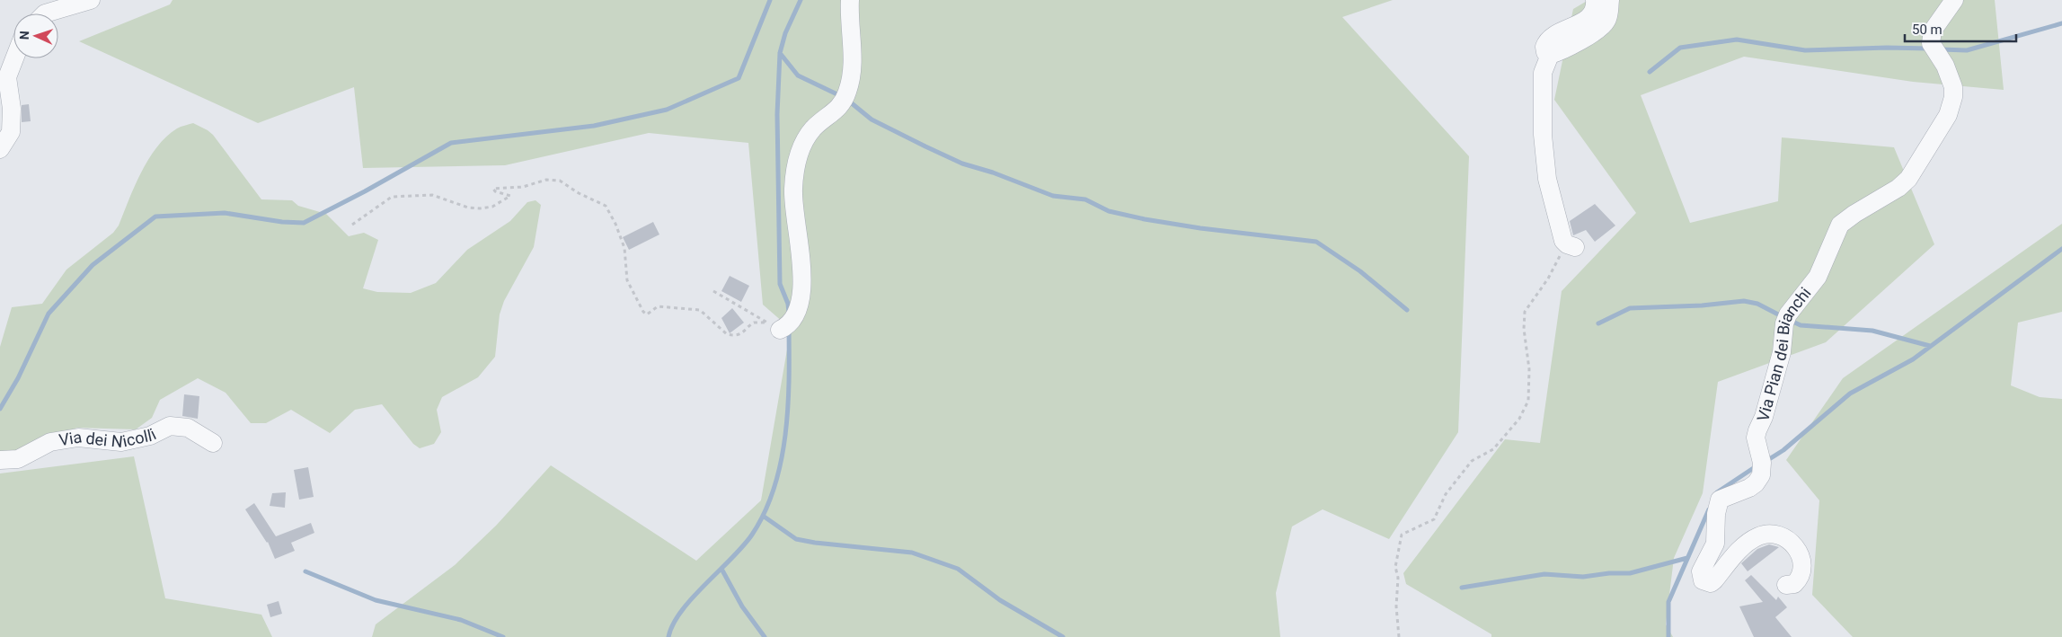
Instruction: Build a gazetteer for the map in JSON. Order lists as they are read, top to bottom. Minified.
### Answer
{"streets":{"street":["Via Pian dei Bianchi","Via dei Nicolli"]},"scale_bar":"50 m","north":"left"}
